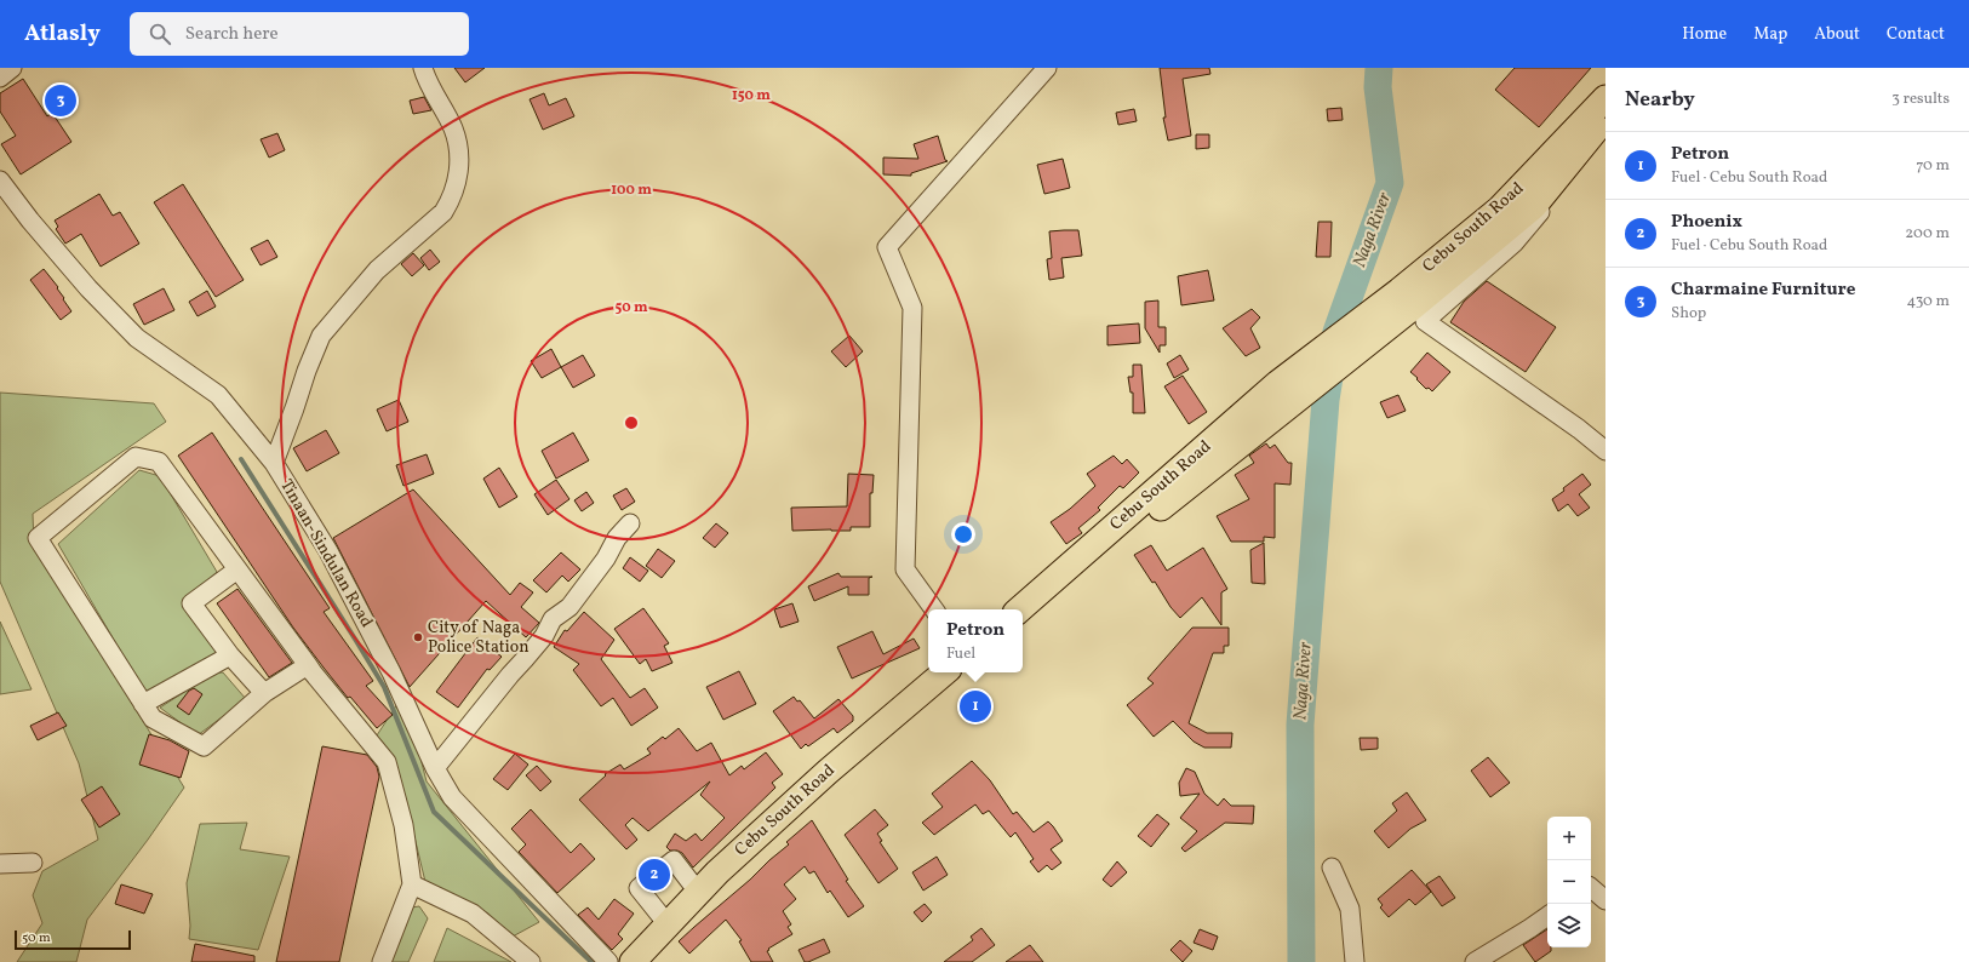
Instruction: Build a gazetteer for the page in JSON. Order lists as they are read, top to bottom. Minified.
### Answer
{"streets":{"highway":["Cebu South Road"],"street":["Tinaan-Sindulan Road"]},"water":["Naga River"],"places":["City of Naga Police Station"],"scale_bar":"50 m","page":{"header":"Atlasly","search":"Search here","nav":["Home","Map","About","Contact"],"heading":["Nearby","3 results"],"pins":["3","1","2"],"list":[{"mark":"1","name":"Petron","note":"Fuel · Cebu South Road","value":"70 m"},{"mark":"2","name":"Phoenix","note":"Fuel · Cebu South Road","value":"200 m"},{"mark":"3","name":"Charmaine Furniture","note":"Shop","value":"430 m"}],"popup":["Petron","Fuel"],"map_buttons":["+","−"],"scale":"50 m"},"rings":["150 m","100 m","50 m"]}
